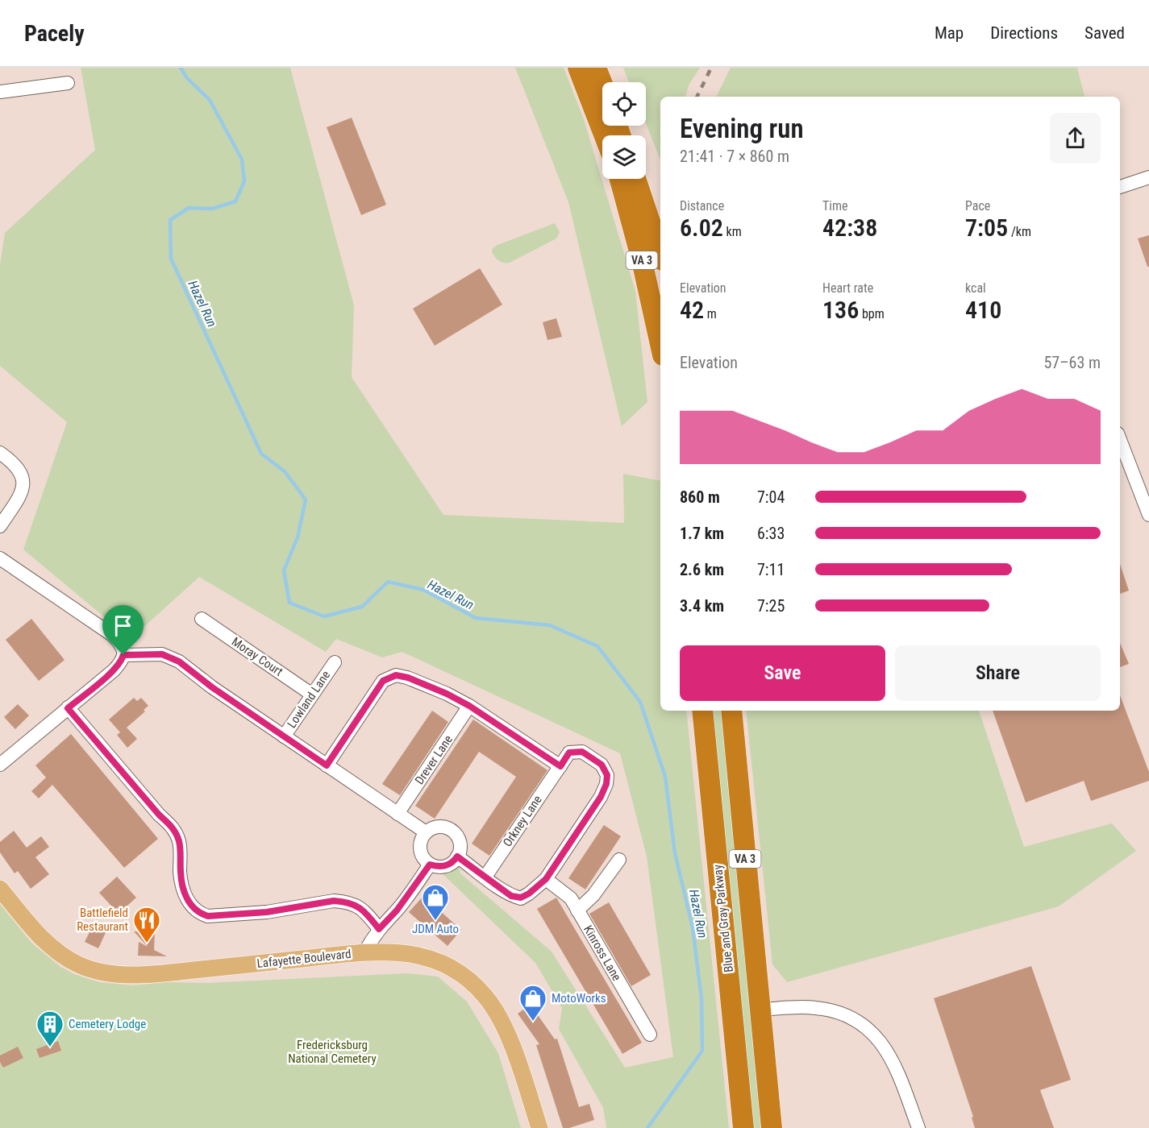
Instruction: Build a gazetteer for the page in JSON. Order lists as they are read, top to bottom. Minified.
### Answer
{"streets":{"highway":["VA 3","Blue and Gray Parkway"],"main road":["Lafayette Boulevard"],"street":["Moray Court","Lowland Lane","Drever Lane","Orkney Lane","Kinross Lane"]},"crossings":[["Moray Court","Lowland Lane"],["Orkney Lane","Kinross Lane"]],"water":["Hazel Run"],"parks":["Fredericksburg National Cemetery"],"places":{"shop":["JDM Auto","MotoWorks"],"restaurant":["Battlefield Restaurant"],"building":["Cemetery Lodge"]},"page":{"header":"Pacely","nav":["Map","Directions","Saved"],"heading":["Evening run","21:41 · 7 × 860 m"],"stats":[["Distance","6.02 km"],["Time","42:38"],["Pace","7:05 /km"],["Elevation","42 m"],["Heart rate","136 bpm"],["kcal","410"]],"chart":["Elevation","57–63 m"],"list":[{"name":"860 m","note":"7:04"},{"name":"1.7 km","note":"6:33"},{"name":"2.6 km","note":"7:11"},{"name":"3.4 km","note":"7:25"}],"buttons":["Save","Share"]}}
